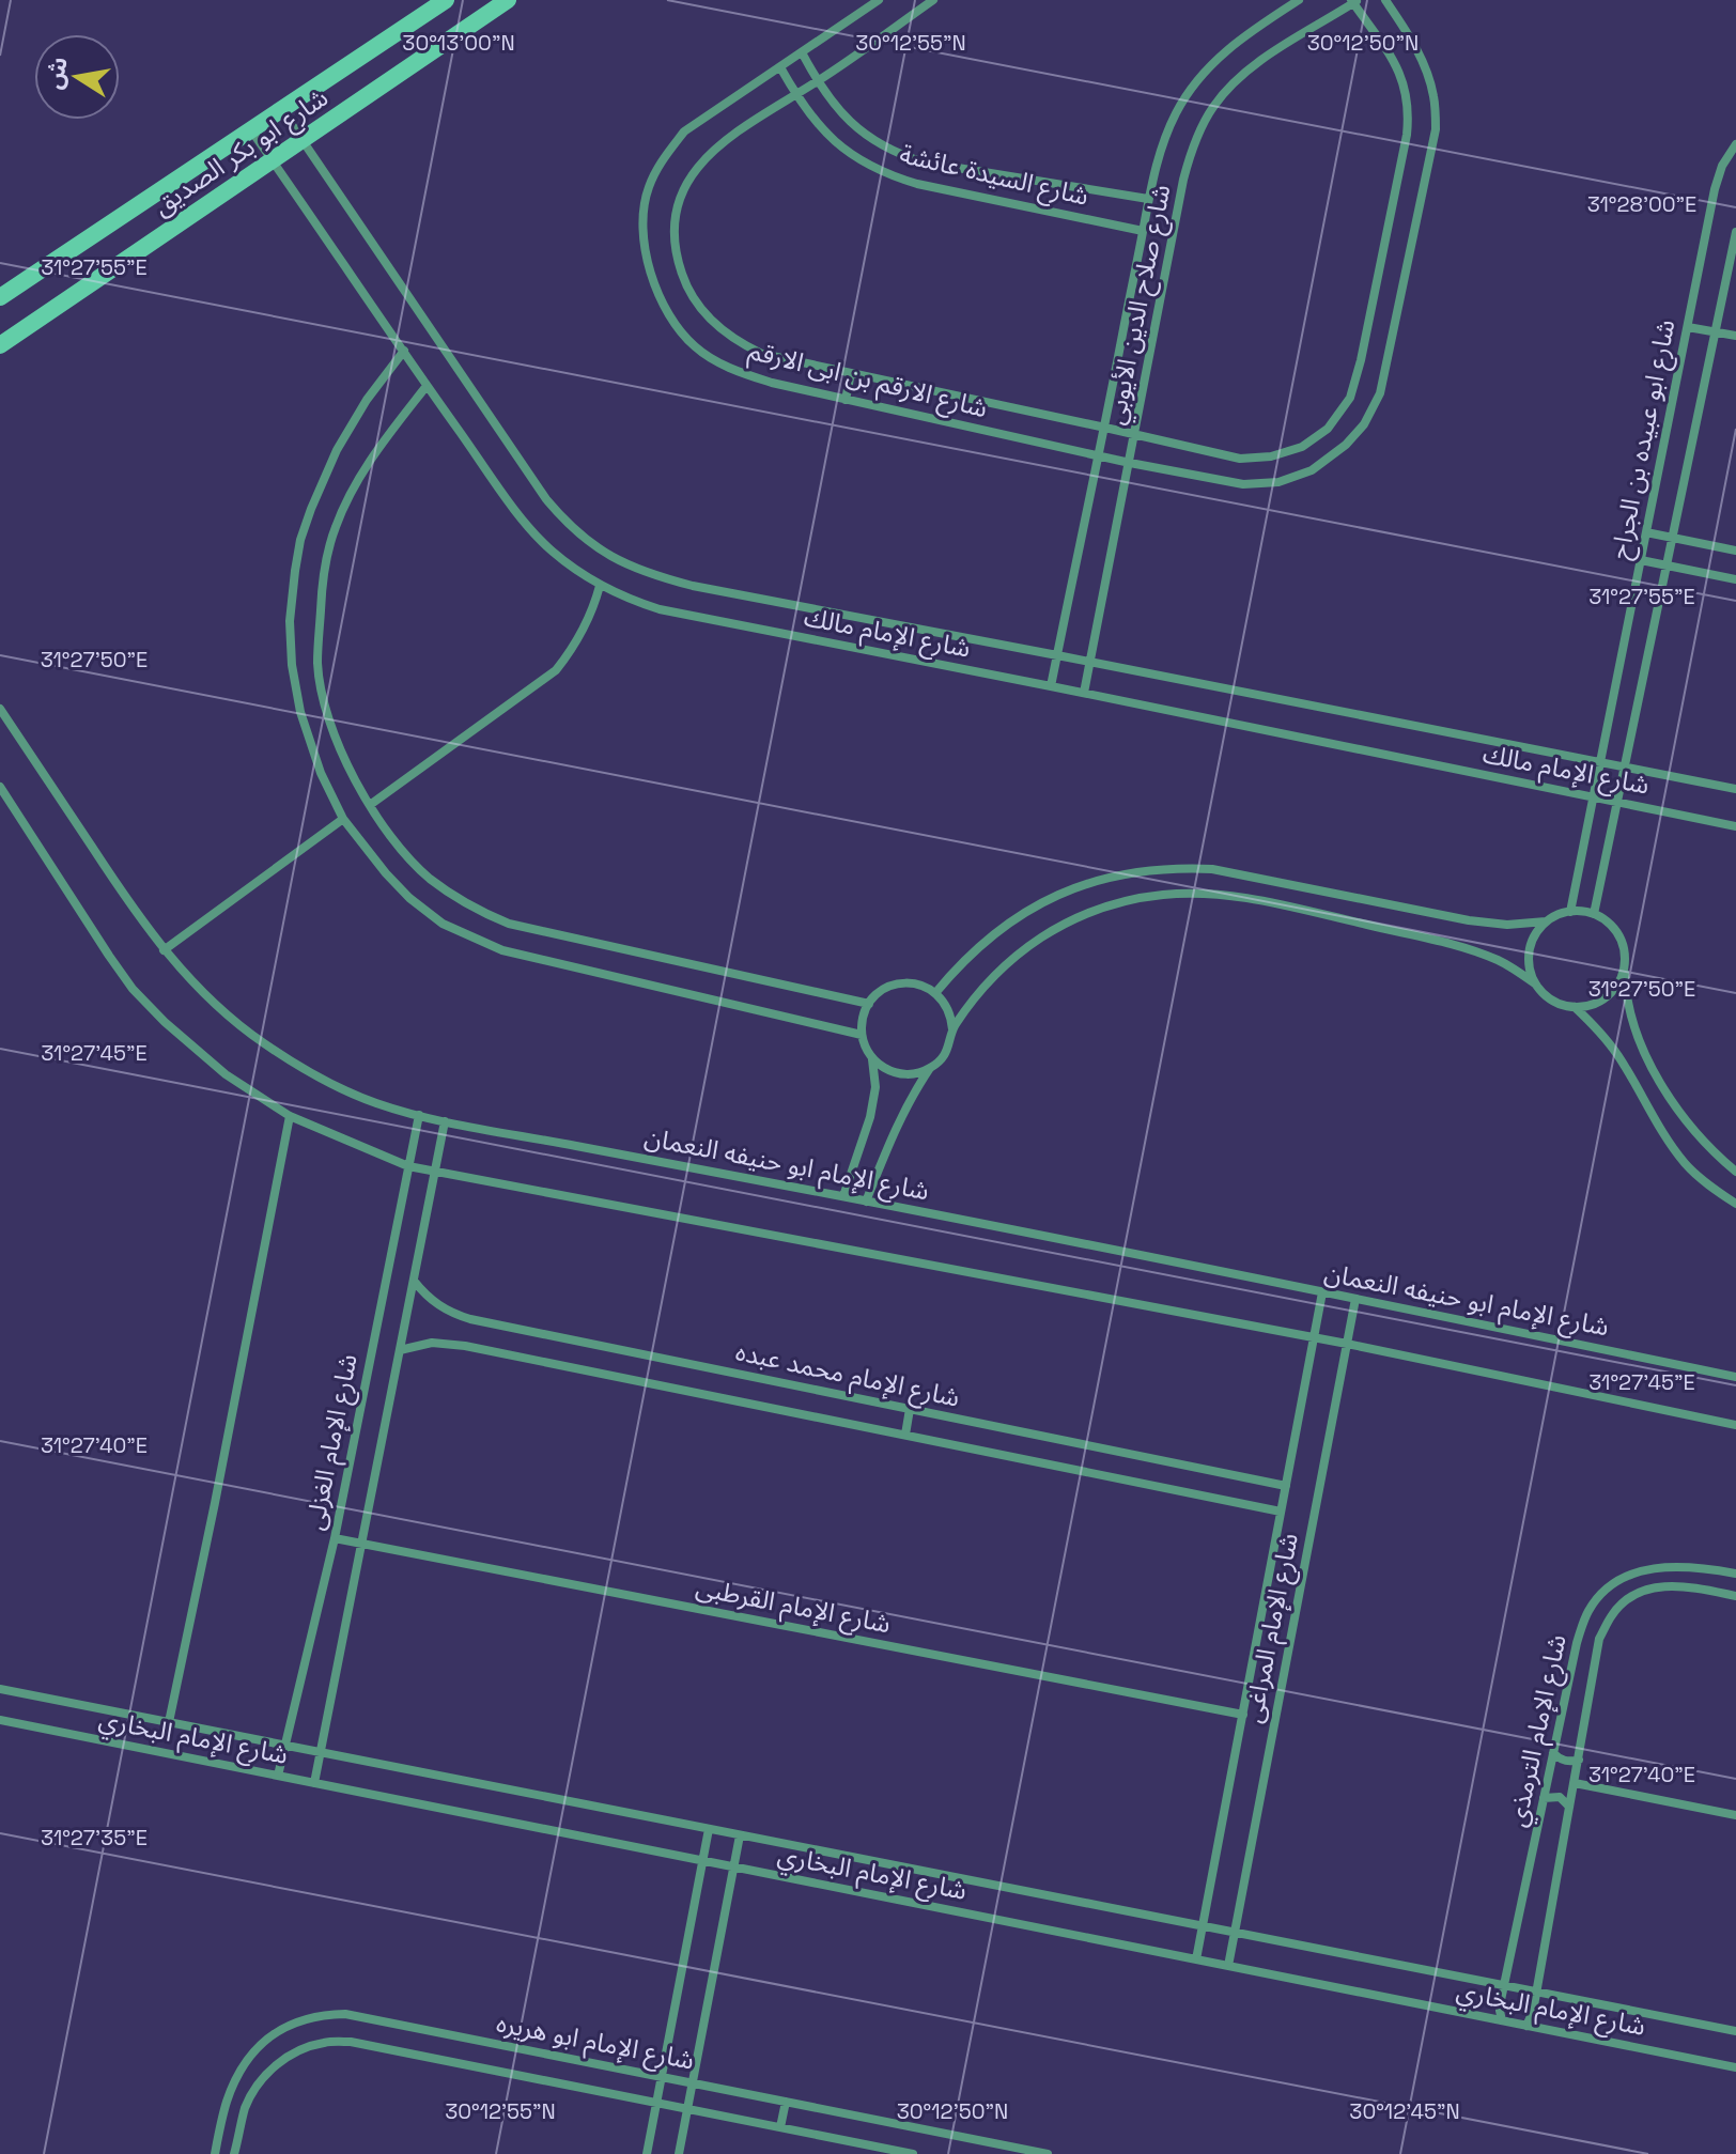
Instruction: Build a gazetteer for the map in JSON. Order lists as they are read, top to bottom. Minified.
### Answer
{"streets":{"street":["شارع ابو بكر الصديق","شارع السيدة عائشة","شارع صلاح الدين الأيوبي","شارع الارقم بن ابى الارقم","شارع ابو عبيده بن الجراح","شارع الإمام مالك","شارع الإمام ابو حنيفه النعمان","شارع الإمام محمد عبده","شارع الإمام الغزلى","شارع الإمام القرطبى","شارع الإمام المراغى","شارع الإمام الترمذي","شارع الإمام البخاري","شارع الإمام ابو هريره"]},"crossings":[["شارع ابو بكر الصديق","شارع الإمام مالك"],["شارع السيدة عائشة","شارع صلاح الدين الأيوبي"],["شارع السيدة عائشة","شارع الارقم بن ابى الارقم"],["شارع صلاح الدين الأيوبي","شارع الارقم بن ابى الارقم"],["شارع صلاح الدين الأيوبي","شارع الإمام مالك"],["شارع ابو عبيده بن الجراح","شارع الإمام مالك"],["شارع الإمام ابو حنيفه النعمان","شارع الإمام الغزلى"],["شارع الإمام ابو حنيفه النعمان","شارع الإمام المراغى"],["شارع الإمام محمد عبده","شارع الإمام الغزلى"],["شارع الإمام محمد عبده","شارع الإمام المراغى"],["شارع الإمام الغزلى","شارع الإمام القرطبى"],["شارع الإمام الغزلى","شارع الإمام البخاري"],["شارع الإمام القرطبى","شارع الإمام المراغى"],["شارع الإمام المراغى","شارع الإمام البخاري"],["شارع الإمام الترمذي","شارع الإمام البخاري"]],"north":"left","coordinates":["30°13'00\"N","30°12'55\"N","30°12'50\"N","31°28'00\"E","31°27'55\"E","31°27'50\"E","31°27'45\"E","31°27'40\"E","31°27'35\"E","30°12'45\"N"]}
